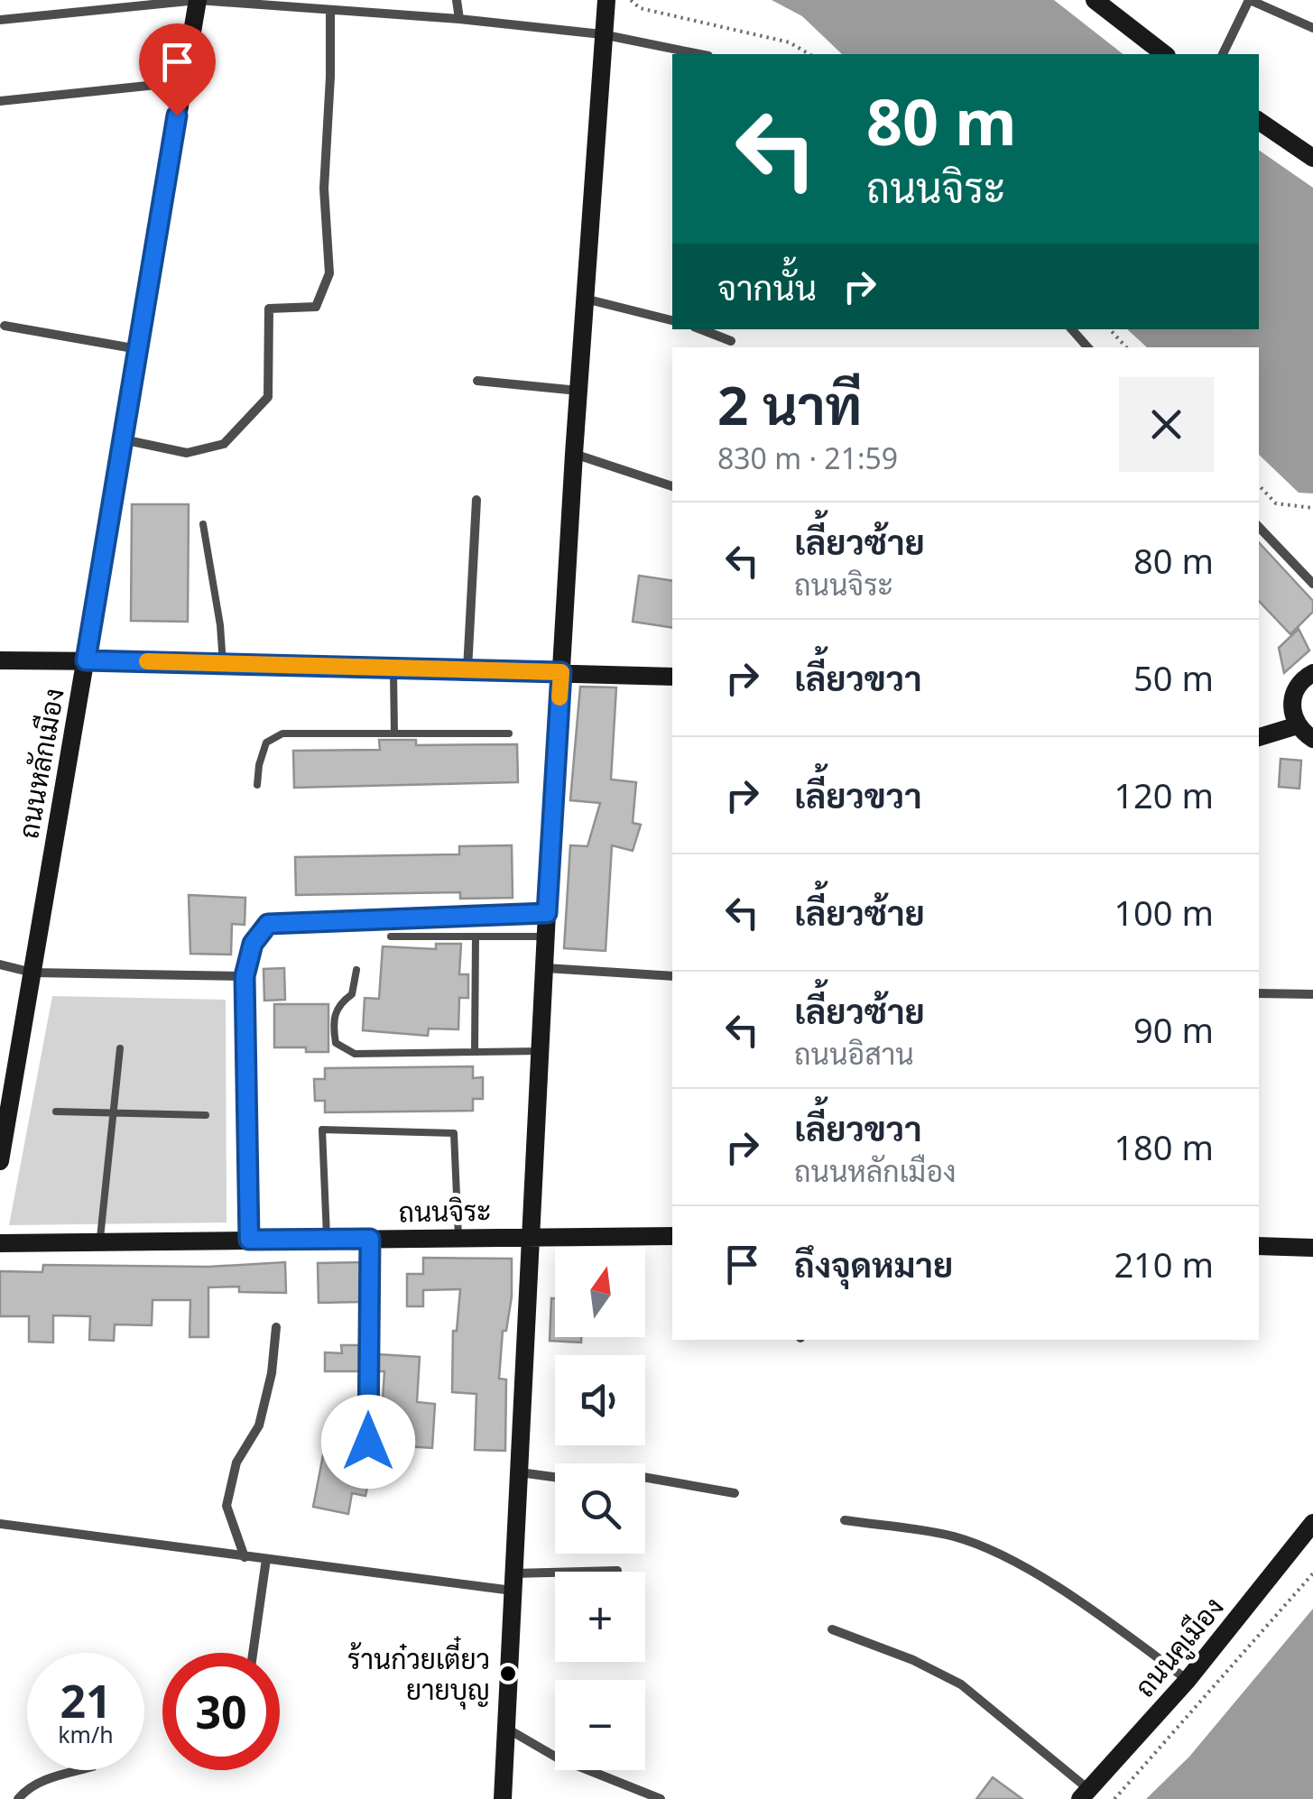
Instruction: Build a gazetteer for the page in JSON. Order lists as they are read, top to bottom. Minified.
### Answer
{"streets":{"street":["ถนนหลักเมือง","ถนนจิระ","ถนนคูเมือง"]},"places":["ร้านก๋วยเตี๋ยว ยายบุญ"],"north":"top","page":{"turn":["80 m","ถนนจิระ"],"then":"จากนั้น","heading":["2 นาที","830 m · 21:59"],"list":[{"name":"เลี้ยวซ้าย","note":"ถนนจิระ","value":"80 m"},{"name":"เลี้ยวขวา","value":"50 m"},{"name":"เลี้ยวขวา","value":"120 m"},{"name":"เลี้ยวซ้าย","value":"100 m"},{"name":"เลี้ยวซ้าย","note":"ถนนอิสาน","value":"90 m"},{"name":"เลี้ยวขวา","note":"ถนนหลักเมือง","value":"180 m"},{"name":"ถึงจุดหมาย","value":"210 m"}],"map_buttons":["+","−"],"speed":"21 km/h","limit":"30"}}
